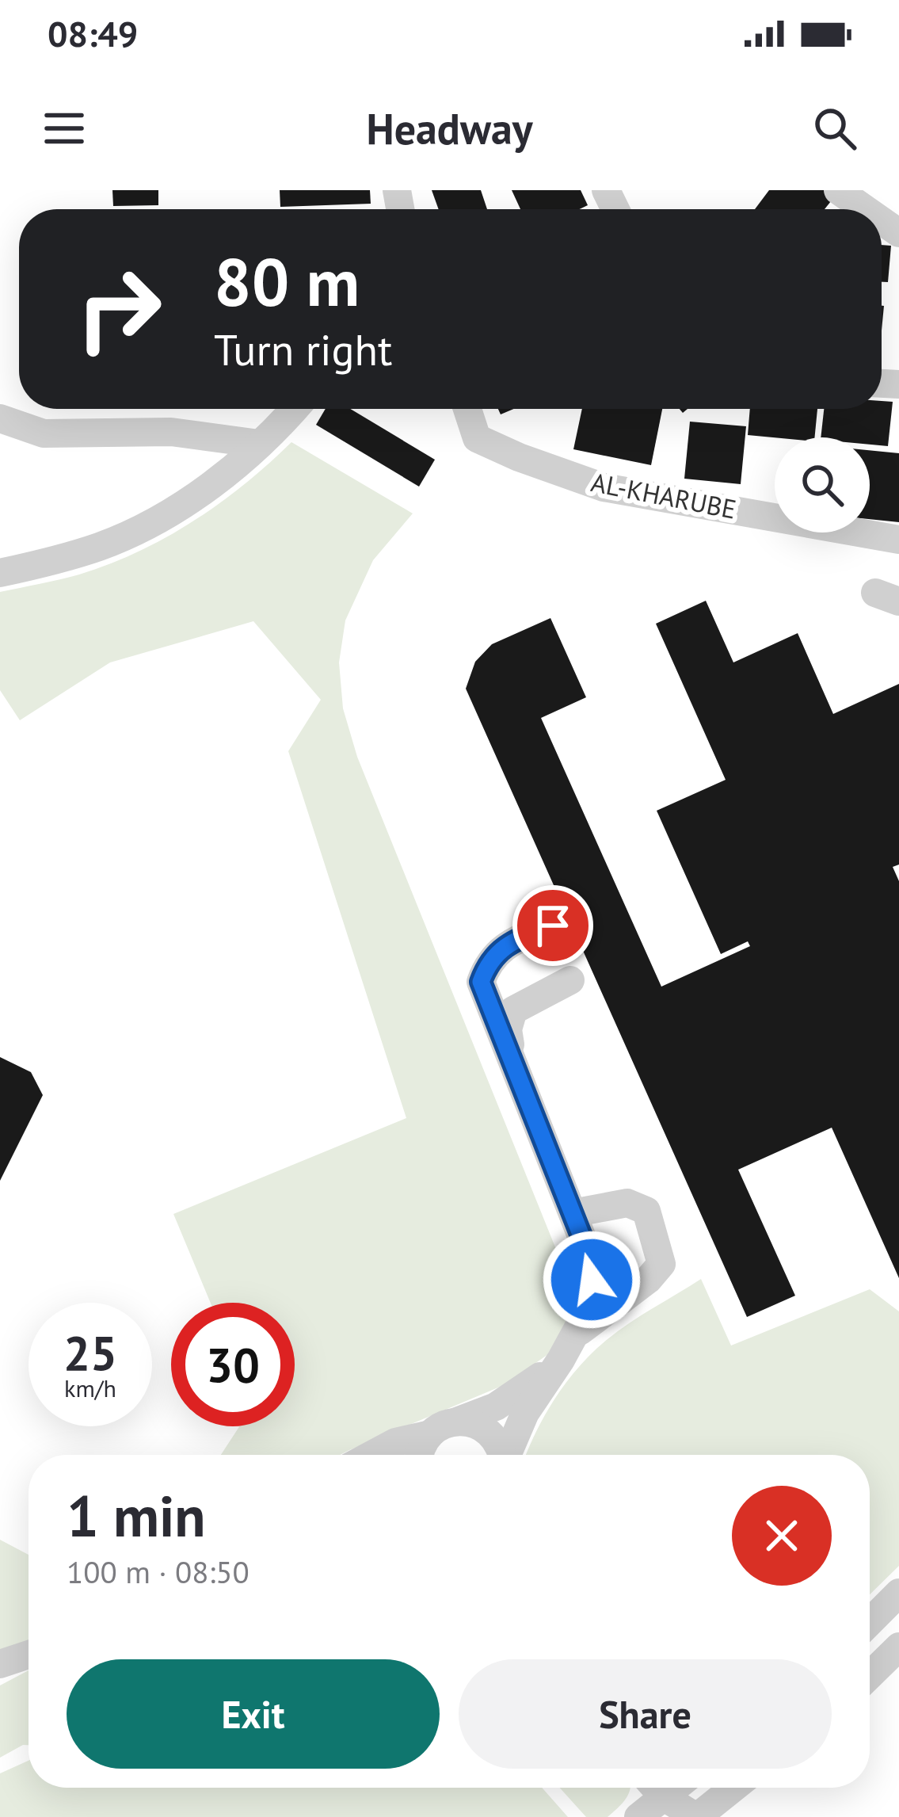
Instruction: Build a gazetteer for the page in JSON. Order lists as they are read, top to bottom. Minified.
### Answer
{"streets":{"street":["AL-KHARUBE"]},"page":{"status":"08:49","header":"Headway","turn":["80 m","Turn right"],"speed":"25 km/h","limit":"30","heading":["1 min","100 m · 08:50"],"buttons":["Exit","Share"]}}
